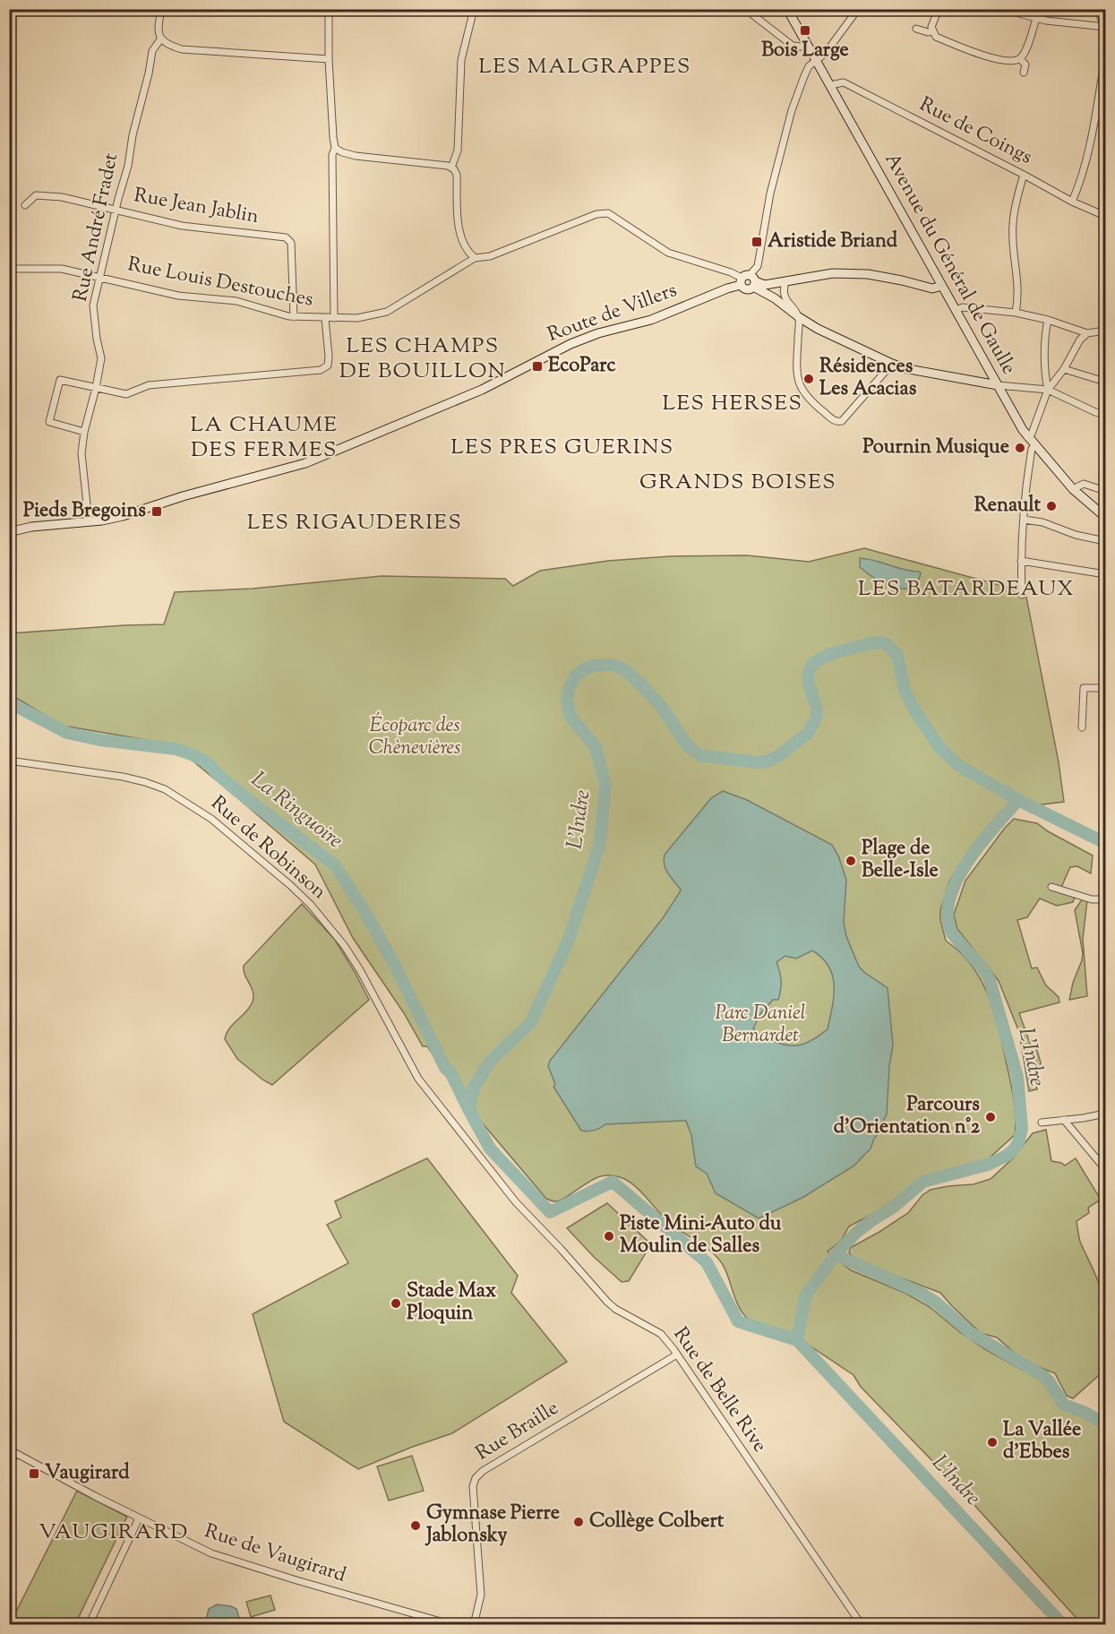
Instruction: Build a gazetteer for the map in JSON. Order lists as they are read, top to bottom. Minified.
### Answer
{"streets":{"main road":["Avenue du Général de Gaulle","Route de Villers"],"street":["Rue de Coings","Rue Jean Jablin","Rue André Fradet","Rue Louis Destouches","Rue de Robinson","Rue de Belle Rive","Rue Braille","Rue de Vaugirard"]},"crossings":[["Rue de Coings","Avenue du Général de Gaulle"],["Rue Jean Jablin","Rue André Fradet"],["Rue Jean Jablin","Rue Louis Destouches"],["Rue André Fradet","Rue Louis Destouches"],["Rue André Fradet","Route de Villers"],["Rue Louis Destouches","Route de Villers"],["Rue de Robinson","Rue de Belle Rive"],["Rue de Belle Rive","Rue Braille"]],"districts":["LES MALGRAPPES","LES CHAMPS DE BOUILLON","LES HERSES","LA CHAUME DES FERMES","LES PRES GUERINS","GRANDS BOISES","LES RIGAUDERIES","LES BATARDEAUX","VAUGIRARD"],"water":["La Ringuoire","L'Indre"],"parks":["Écoparc des Chènevières","Parc Daniel Bernardet"],"places":{"transit":["Bois Large","Aristide Briand","EcoParc","Pieds Bregoins","Vaugirard"],"other":["Résidences Les Acacias","Pournin Musique","Renault","Plage de Belle-Isle","Parcours d'Orientation n°2","Piste Mini-Auto du Moulin de Salles","Stade Max Ploquin","La Vallée d'Ebbes","Collège Colbert","Gymnase Pierre Jablonsky"]}}
